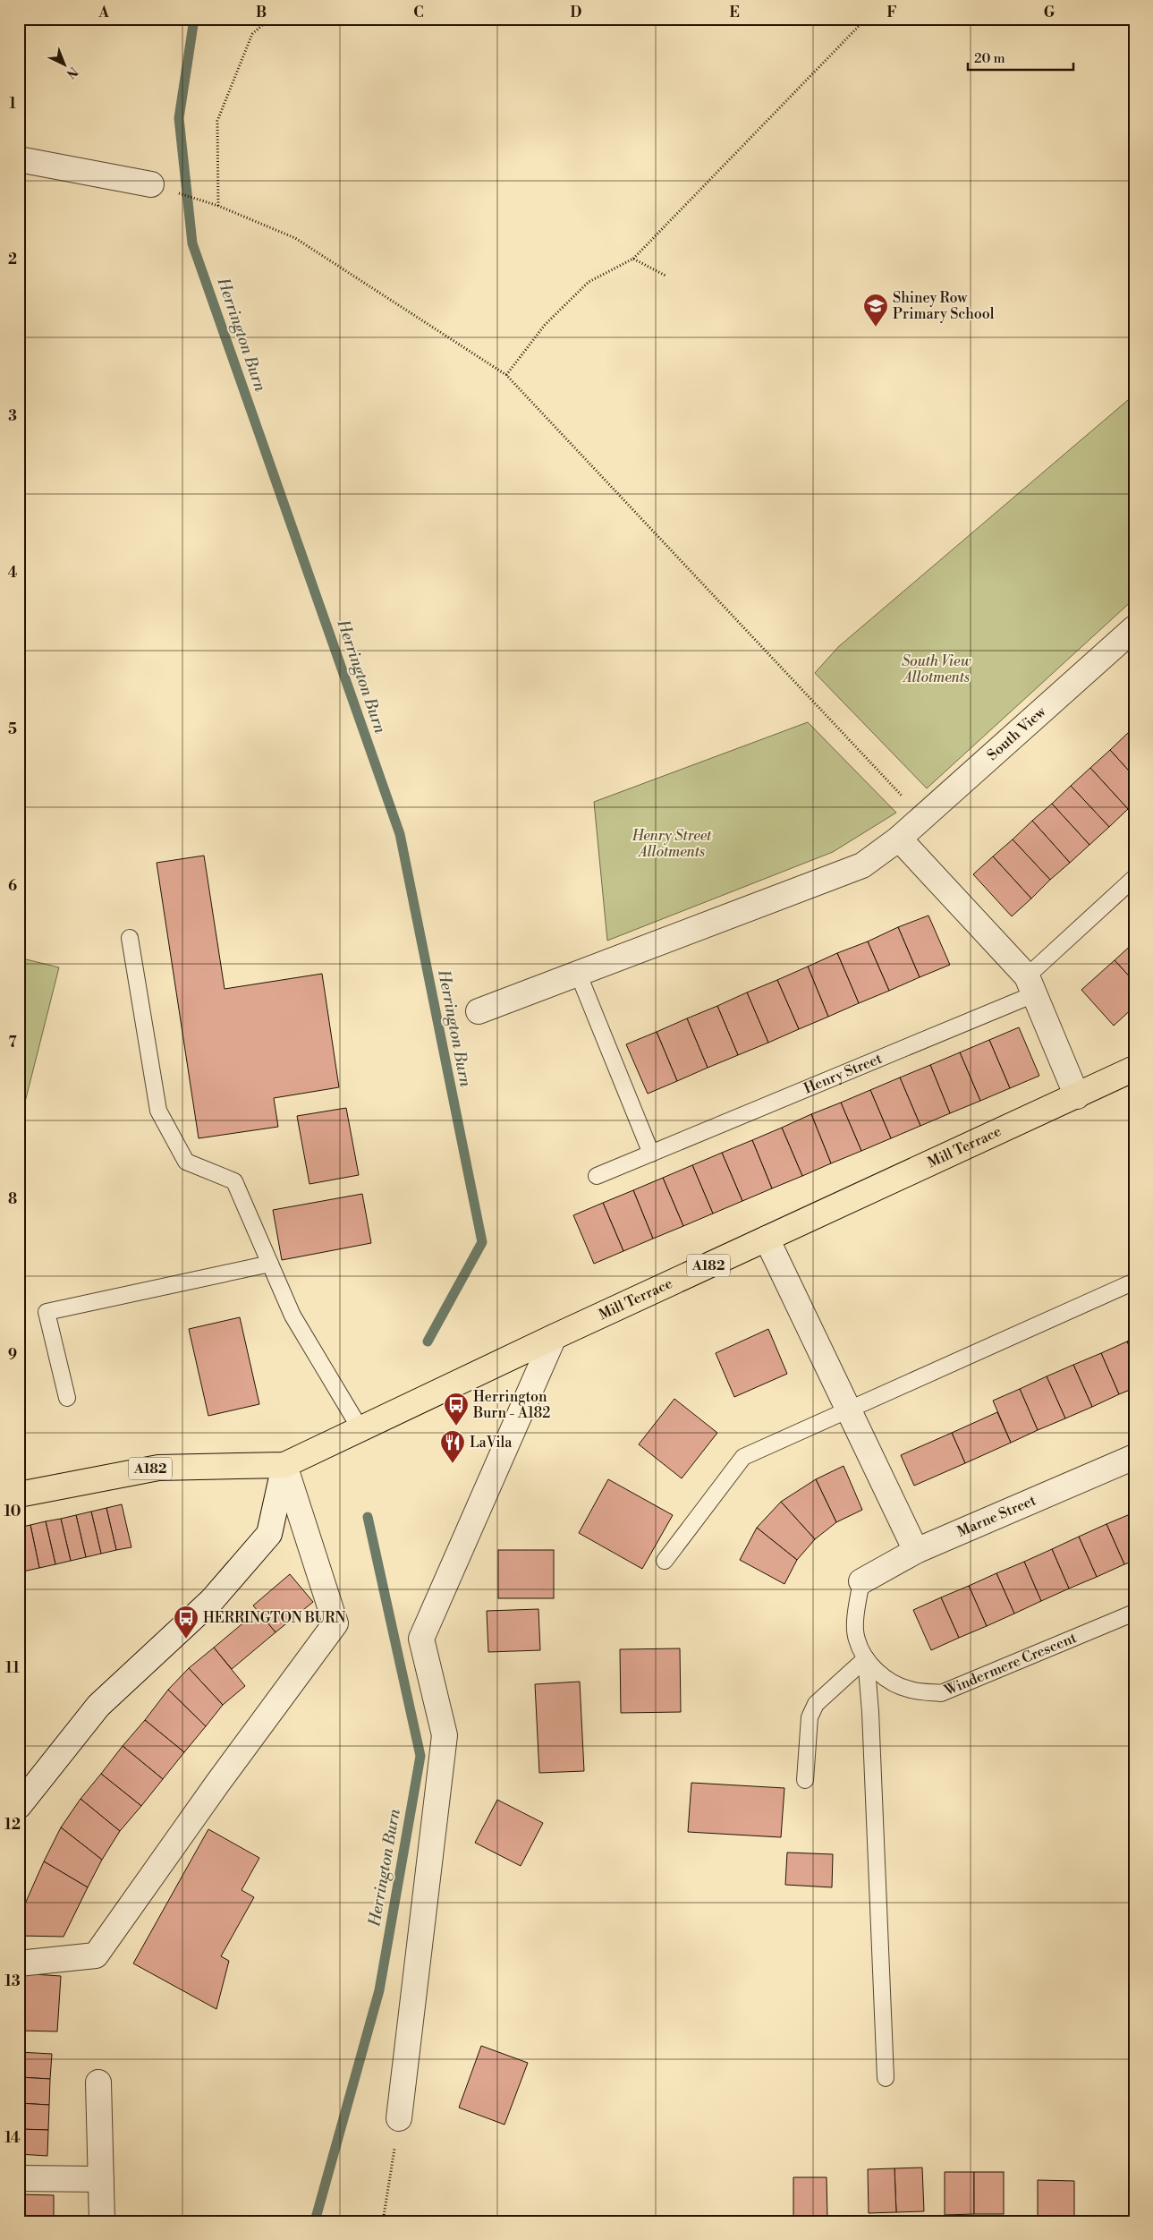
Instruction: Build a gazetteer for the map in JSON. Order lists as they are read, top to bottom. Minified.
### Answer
{"streets":{"main road":["Mill Terrace","A182"],"street":["South View","Marne Street"],"lane":["Henry Street","Windermere Crescent"]},"crossings":[["Mill Terrace","A182"],["Marne Street","Windermere Crescent"]],"water":["Herrington Burn"],"parks":["South View Allotments","Henry Street Allotments"],"places":{"school or university":["Shiney Row Primary School"],"bus stop":["Herrington Burn - A182","HERRINGTON BURN"],"restaurant":["LaVila"]},"scale_bar":"20 m","north":"bottom right","grid":{"columns":["A","B","C","D","E","F","G"],"rows":["1","2","3","4","5","6","7","8","9","10","11","12","13","14"]}}
